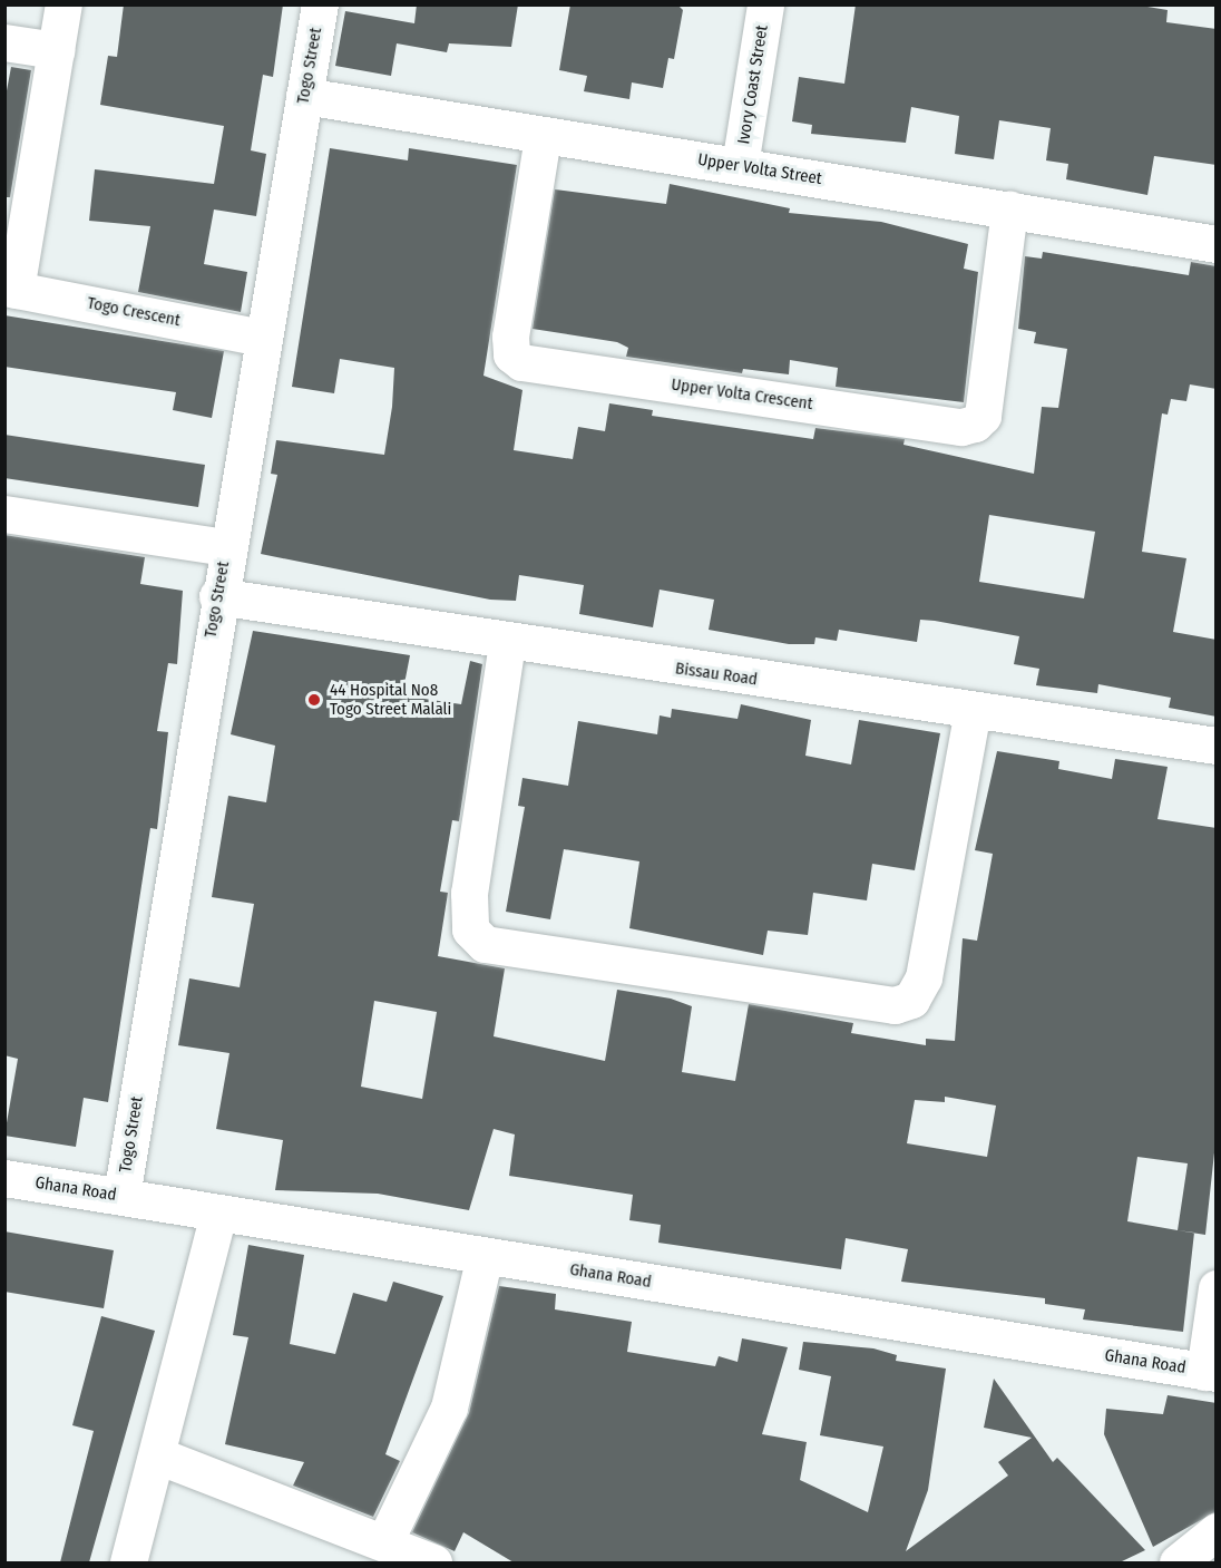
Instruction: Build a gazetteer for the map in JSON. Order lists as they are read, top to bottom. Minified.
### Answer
{"streets":{"street":["Togo Street","Ivory Coast Street","Upper Volta Street","Togo Crescent","Upper Volta Crescent","Bissau Road","Ghana Road"]},"crossings":[["Togo Street","Upper Volta Street"],["Togo Street","Togo Crescent"],["Togo Street","Bissau Road"],["Togo Street","Ghana Road"],["Ivory Coast Street","Upper Volta Street"],["Upper Volta Street","Upper Volta Crescent"]],"places":["44 Hospital No8 Togo Street Malali"]}
